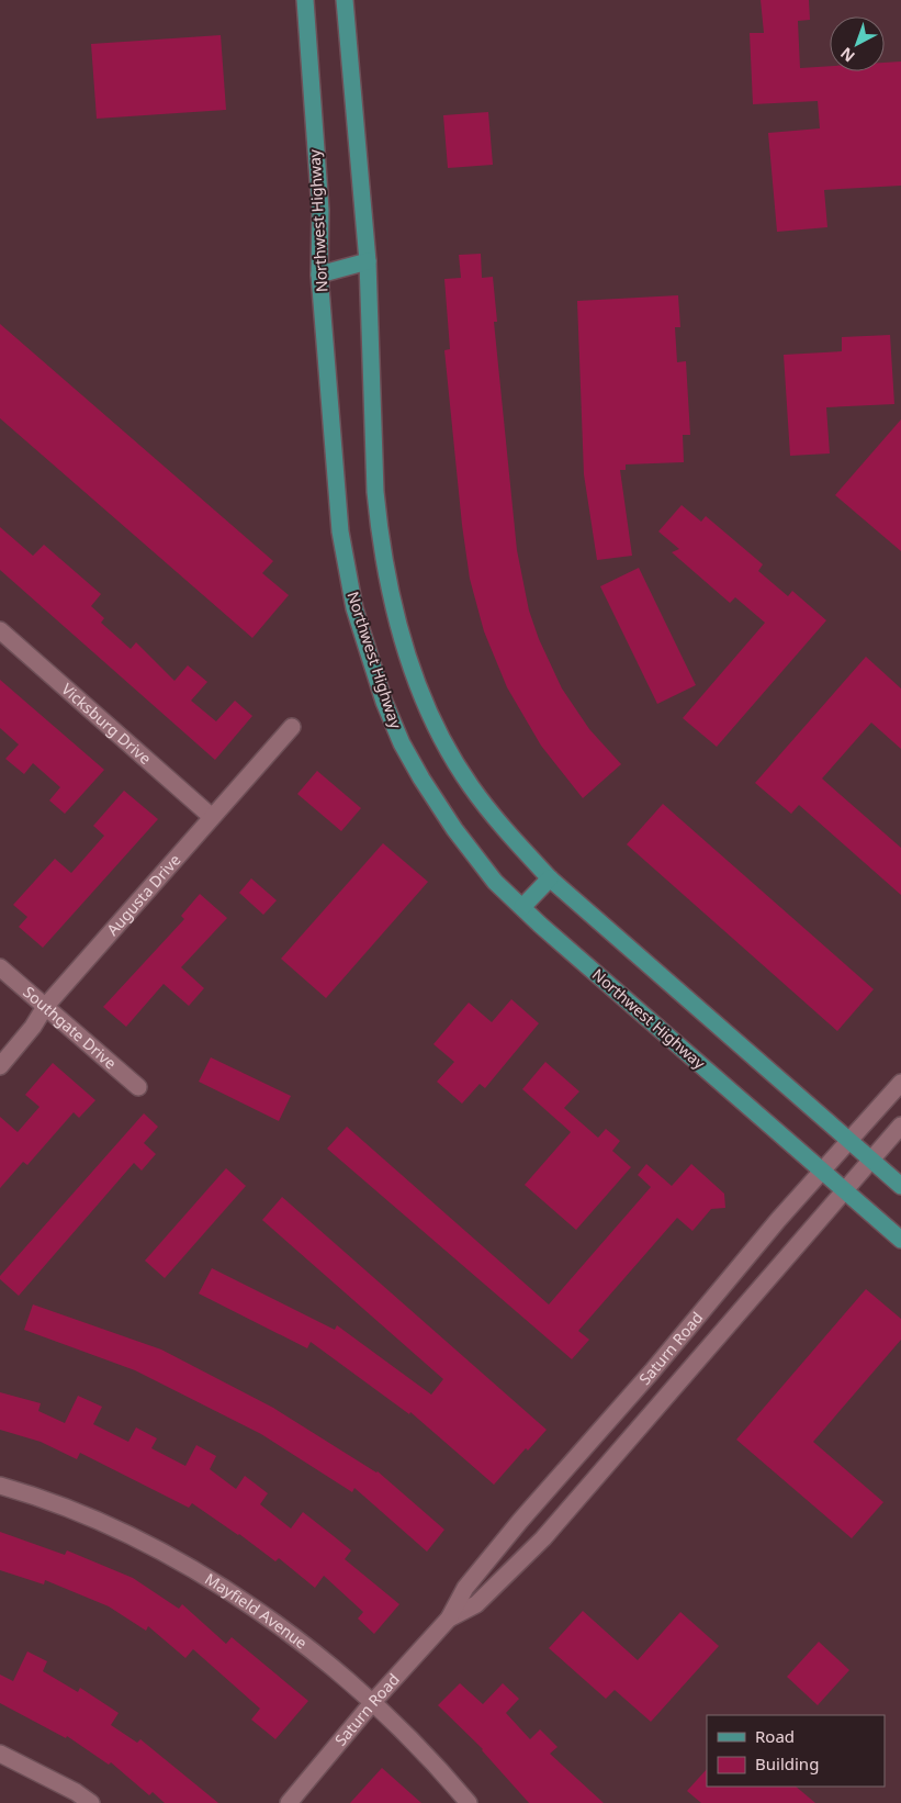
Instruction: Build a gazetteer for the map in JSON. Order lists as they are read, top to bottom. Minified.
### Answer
{"streets":{"main road":["Northwest Highway"],"street":["Vicksburg Drive","Augusta Drive","Southgate Drive","Saturn Road","Mayfield Avenue"]},"crossings":[["Northwest Highway","Saturn Road"],["Vicksburg Drive","Augusta Drive"],["Augusta Drive","Southgate Drive"],["Saturn Road","Mayfield Avenue"]],"legend":["Road","Building"],"north":"bottom left"}
